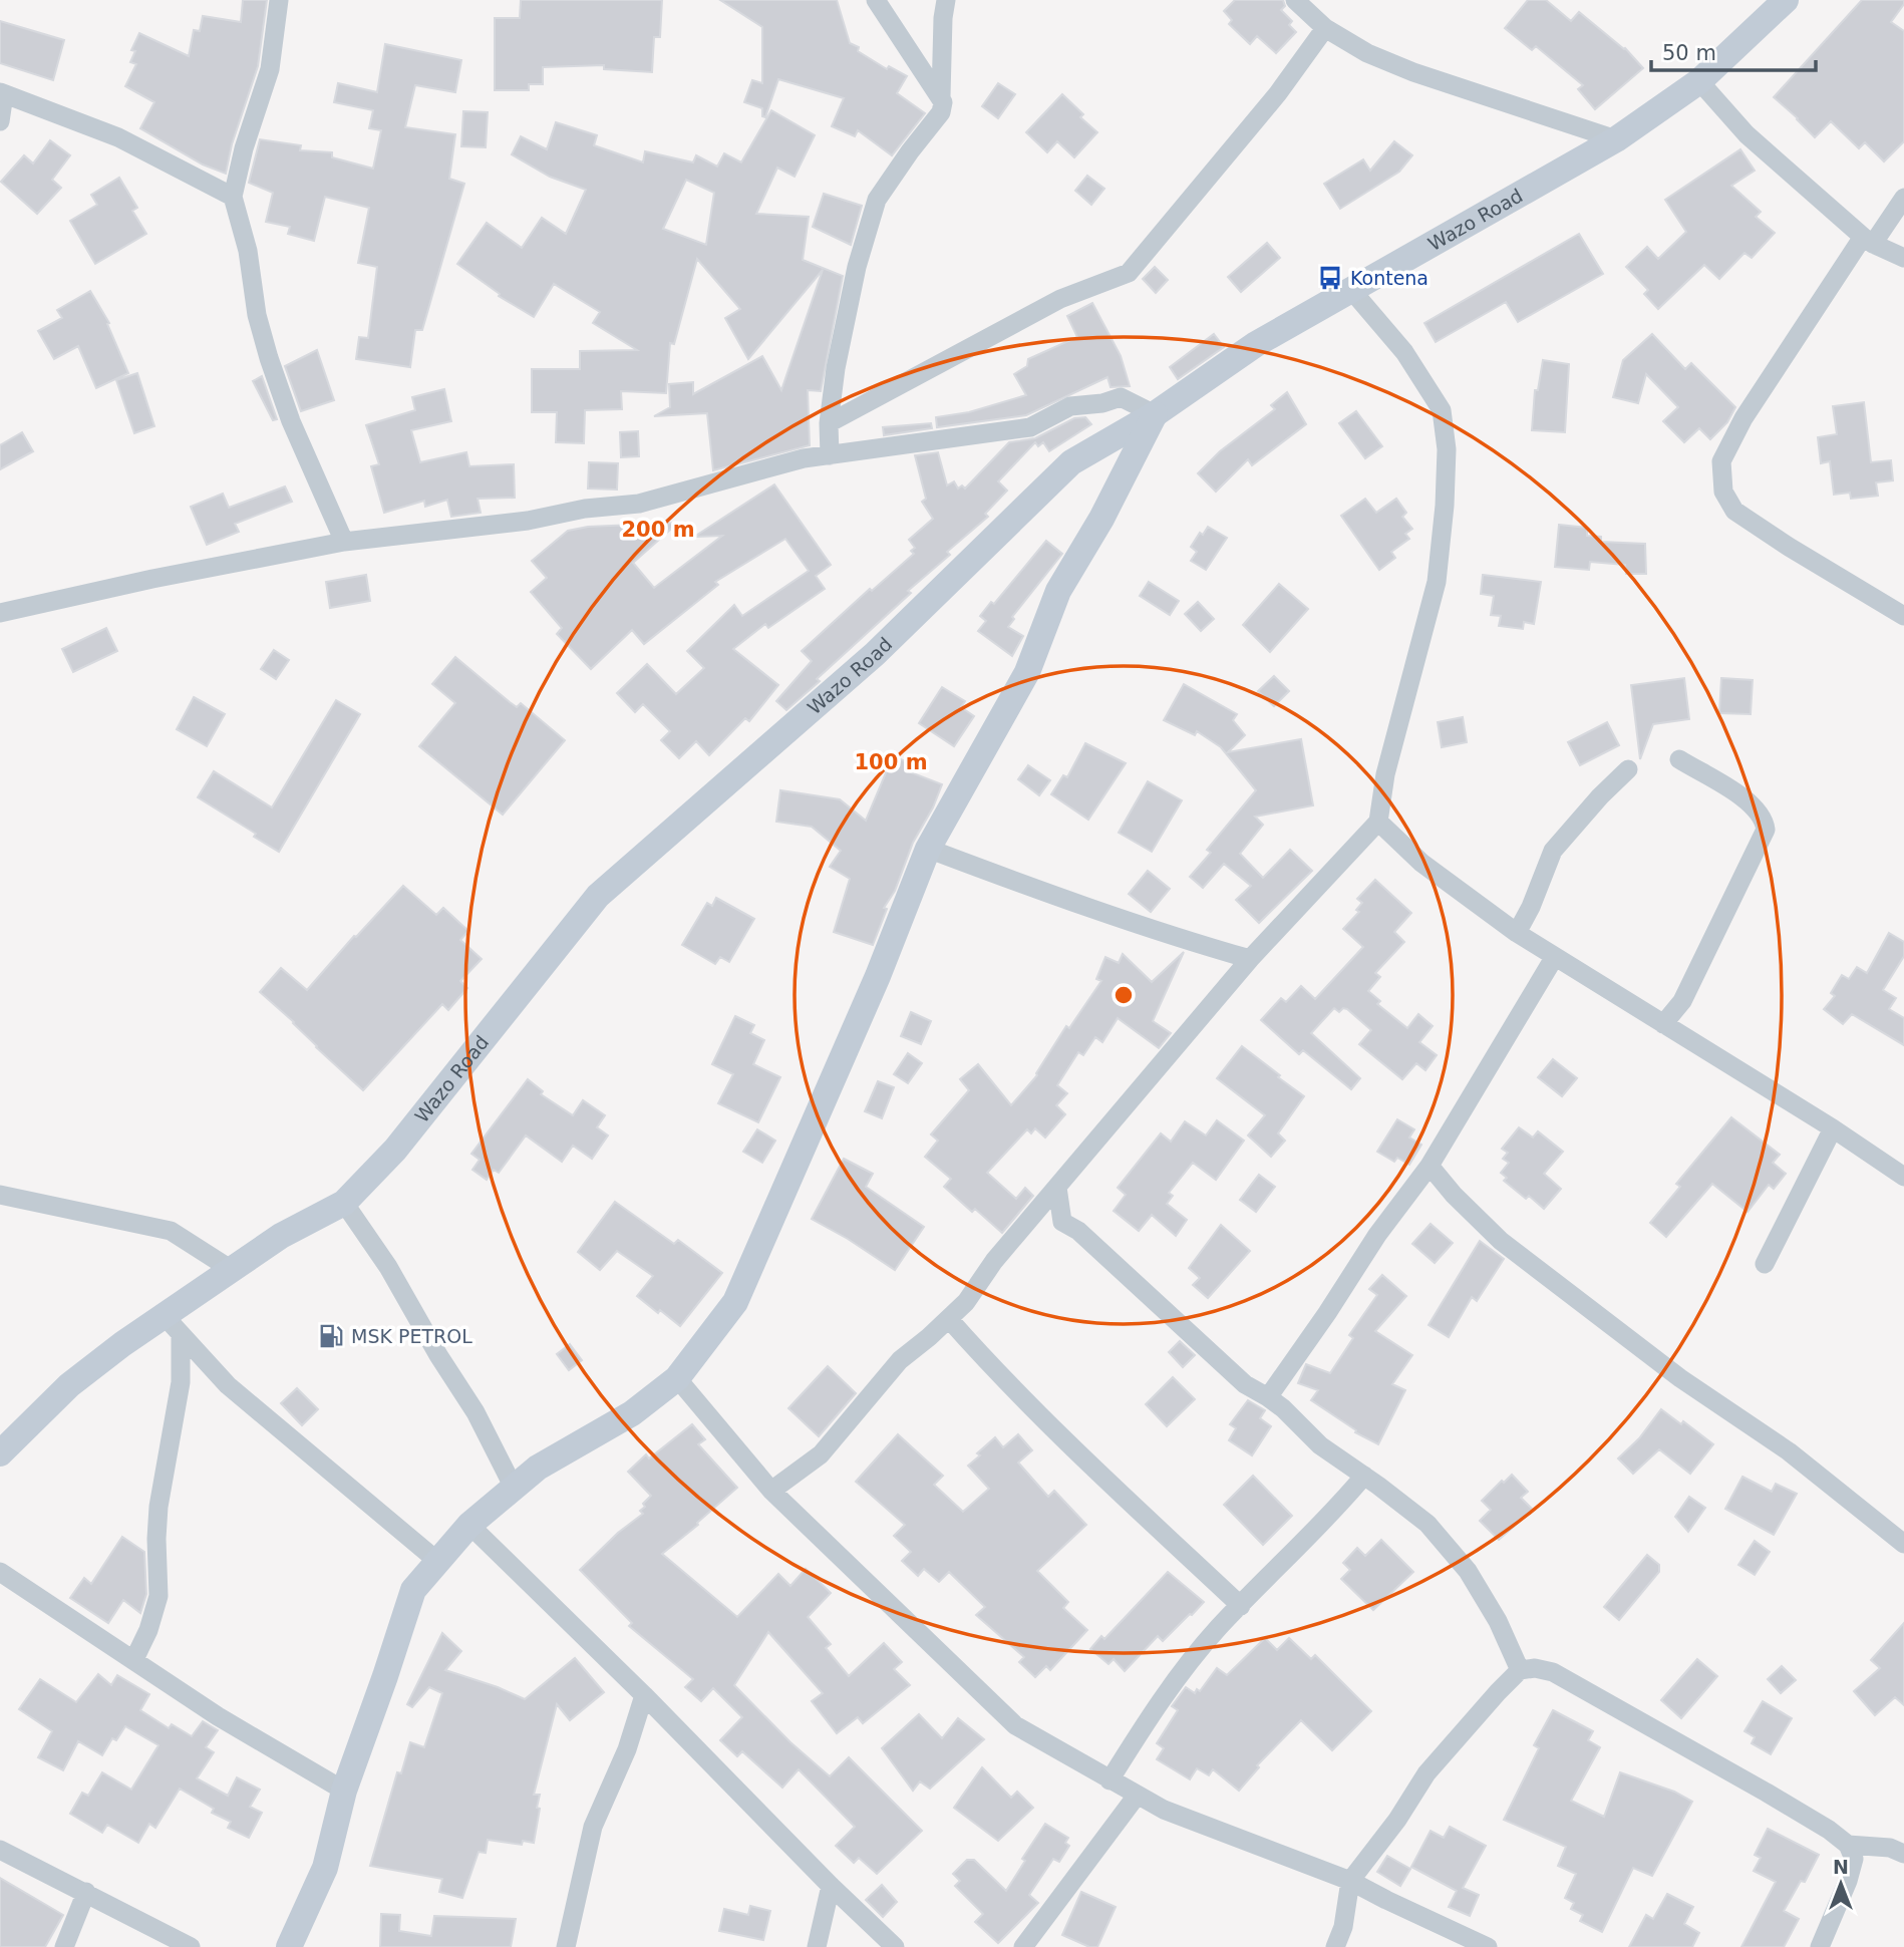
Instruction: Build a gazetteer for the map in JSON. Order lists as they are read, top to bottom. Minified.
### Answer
{"streets":{"main road":["Wazo Road"]},"places":{"bus stop":["Kontena"],"fuel station":["MSK PETROL"]},"scale_bar":"50 m","north":"top","rings":["200 m","100 m"]}
